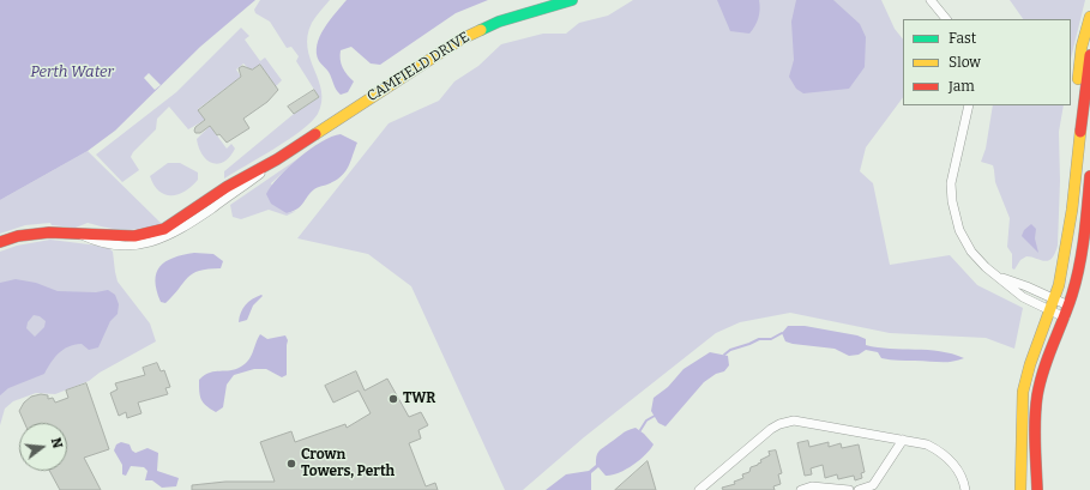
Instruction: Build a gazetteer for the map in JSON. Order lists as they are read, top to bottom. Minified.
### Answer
{"streets":{"street":["CAMFIELD DRIVE"]},"water":["Perth Water"],"places":["TWR","Crown Towers, Perth"],"legend":["Fast","Slow","Jam"],"north":"right"}
